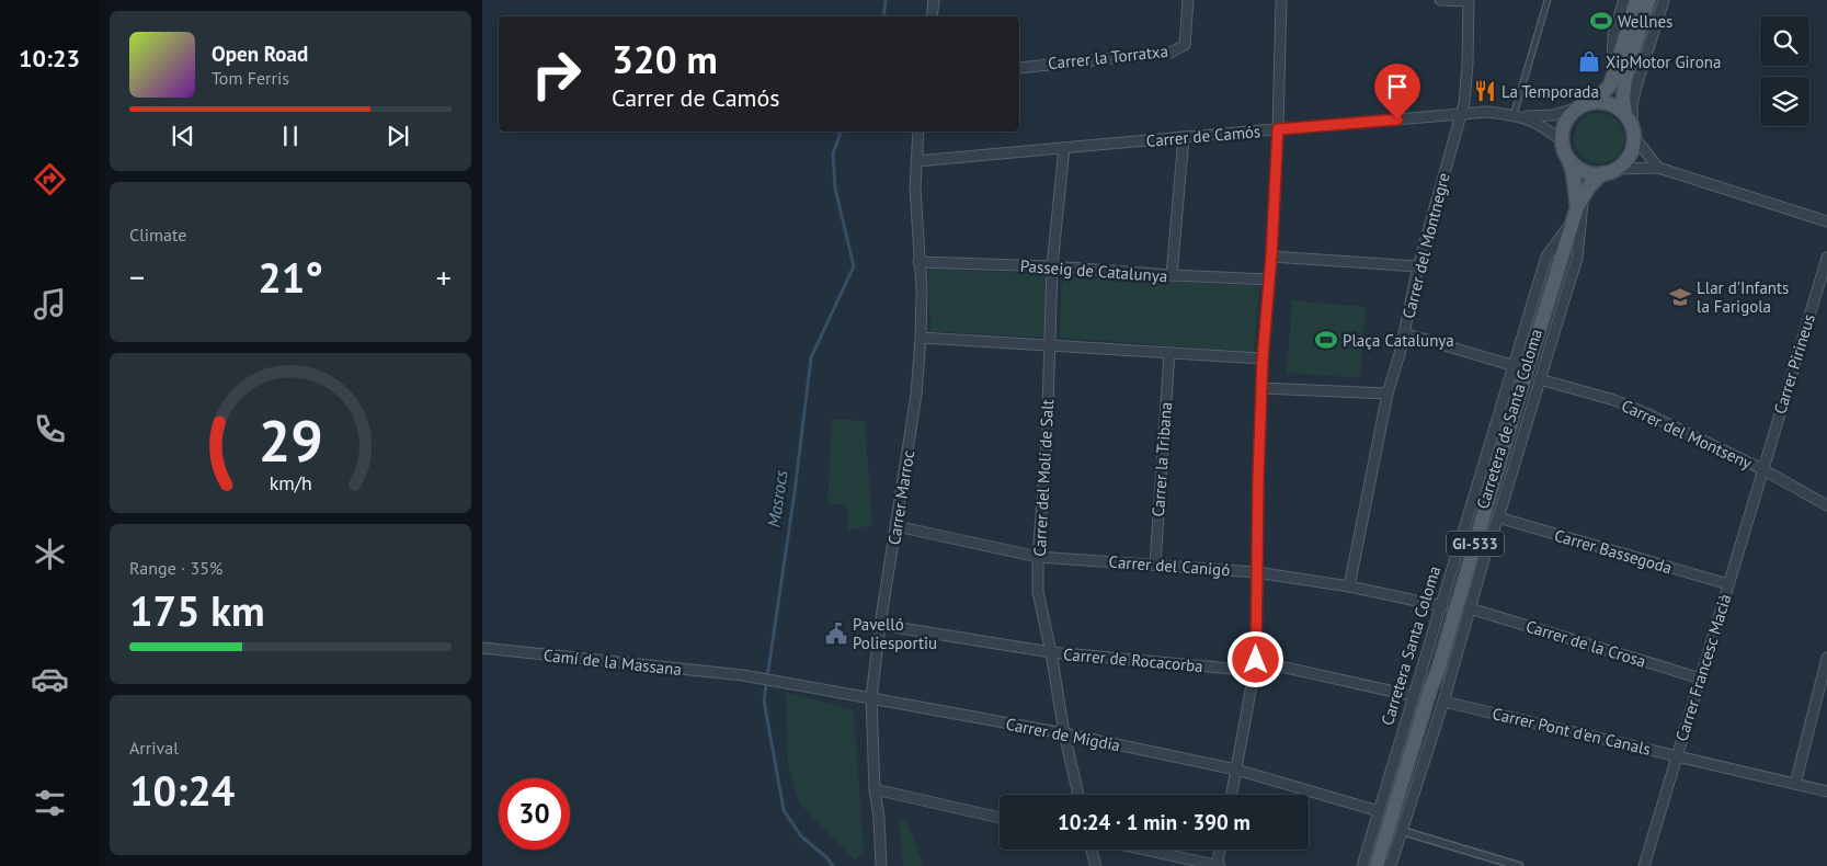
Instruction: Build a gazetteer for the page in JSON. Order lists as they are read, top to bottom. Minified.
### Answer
{"streets":{"main road":["GI-533","Carretera Santa Coloma"],"street":["Carrer la Torratxa","Carrer de Camós","Carrer del Montnegre","Passeig de Catalunya","Carrer Pirineus","Carretera de Santa Coloma","Carrer del Montseny","Carrer la Tribana","Carrer del Molí de Salt","Carrer Marroc","Carrer Bassegoda","Carrer del Canigó","Carrer de la Crosa","Carrer de Rocacorba","Camí de la Massana","Carrer Francesc Macià","Carrer Pont d'en Canals","Carrer de Migdia"]},"crossings":[["Carrer de Camós","Carrer del Montnegre"],["Carrer de Camós","Carrer del Molí de Salt"],["Carrer de Camós","Carrer Marroc"],["Carrer de Camós","GI-533"],["Carrer de Camós","Carretera Santa Coloma"],["Carrer del Montnegre","Carrer del Canigó"],["Passeig de Catalunya","Carrer del Molí de Salt"],["Passeig de Catalunya","Carrer Marroc"],["Carrer Pirineus","Carrer del Montseny"],["Carrer Pirineus","Carrer Francesc Macià"],["Carretera de Santa Coloma","Carrer del Montseny"],["Carretera de Santa Coloma","GI-533"],["Carretera de Santa Coloma","Carrer Bassegoda"],["Carretera de Santa Coloma","Carrer de la Crosa"],["Carretera de Santa Coloma","Carretera Santa Coloma"],["Carretera de Santa Coloma","Carrer Pont d'en Canals"],["Carrer del Montseny","Carrer Francesc Macià"],["Carrer la Tribana","Carrer del Canigó"],["Carrer del Molí de Salt","Carrer del Canigó"],["Carrer del Molí de Salt","Carrer de Rocacorba"],["Carrer del Molí de Salt","Carrer de Migdia"],["Carrer Marroc","Carrer del Canigó"],["Carrer Marroc","Carrer de Rocacorba"],["Carrer Marroc","Carrer de Migdia"],["GI-533","Carretera Santa Coloma"],["Carrer Bassegoda","Carrer Francesc Macià"],["Carrer del Canigó","Carretera Santa Coloma"],["Carrer de la Crosa","Carrer Francesc Macià"],["Carretera Santa Coloma","Carrer de Migdia"],["Camí de la Massana","Carrer de Migdia"],["Carrer Francesc Macià","Carrer Pont d'en Canals"]],"water":["Masrocs"],"places":{"sports":["Wellnes","Plaça Catalunya"],"shop":["XipMotor Girona"],"restaurant":["La Temporada"],"school or university":["Llar d'Infants la Farigola"],"public building":["Pavelló Poliesportiu"]},"page":{"tabs":"10:23","turn":["320 m","Carrer de Camós"],"song":["Open Road","Tom Ferris"],"tile":["Climate",["Range · 35%","175 km"],["Arrival","10:24"]],"heat":["−","21°","+"],"limit":"30","trip":"10:24 · 1 min · 390 m","gauge":["29","km/h"]}}
